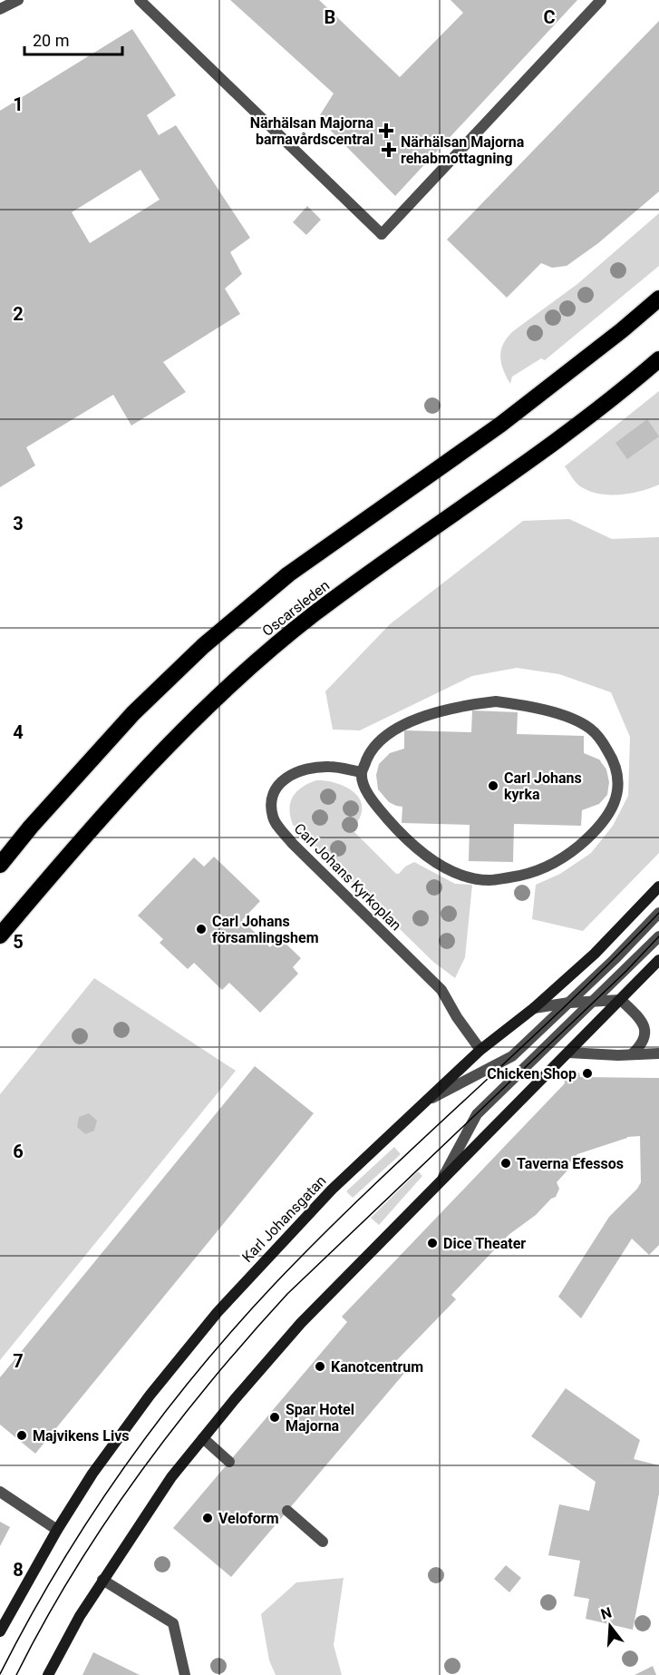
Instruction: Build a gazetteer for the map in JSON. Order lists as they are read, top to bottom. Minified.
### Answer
{"streets":{"highway":["Oscarsleden"],"street":["Carl Johans Kyrkoplan","Karl Johansgatan"]},"crossings":[["Carl Johans Kyrkoplan","Karl Johansgatan"]],"places":{"health":["Närhälsan Majorna barnavårdscentral","Närhälsan Majorna rehabmottagning"],"other":["Carl Johans kyrka","Carl Johans församlingshem","Chicken Shop","Taverna Efessos","Dice Theater","Kanotcentrum","Spar Hotel Majorna","Majvikens Livs","Veloform"]},"scale_bar":"20 m","north":"top","grid":{"columns":["B","C"],"rows":["1","2","3","4","5","6","7","8"]}}
